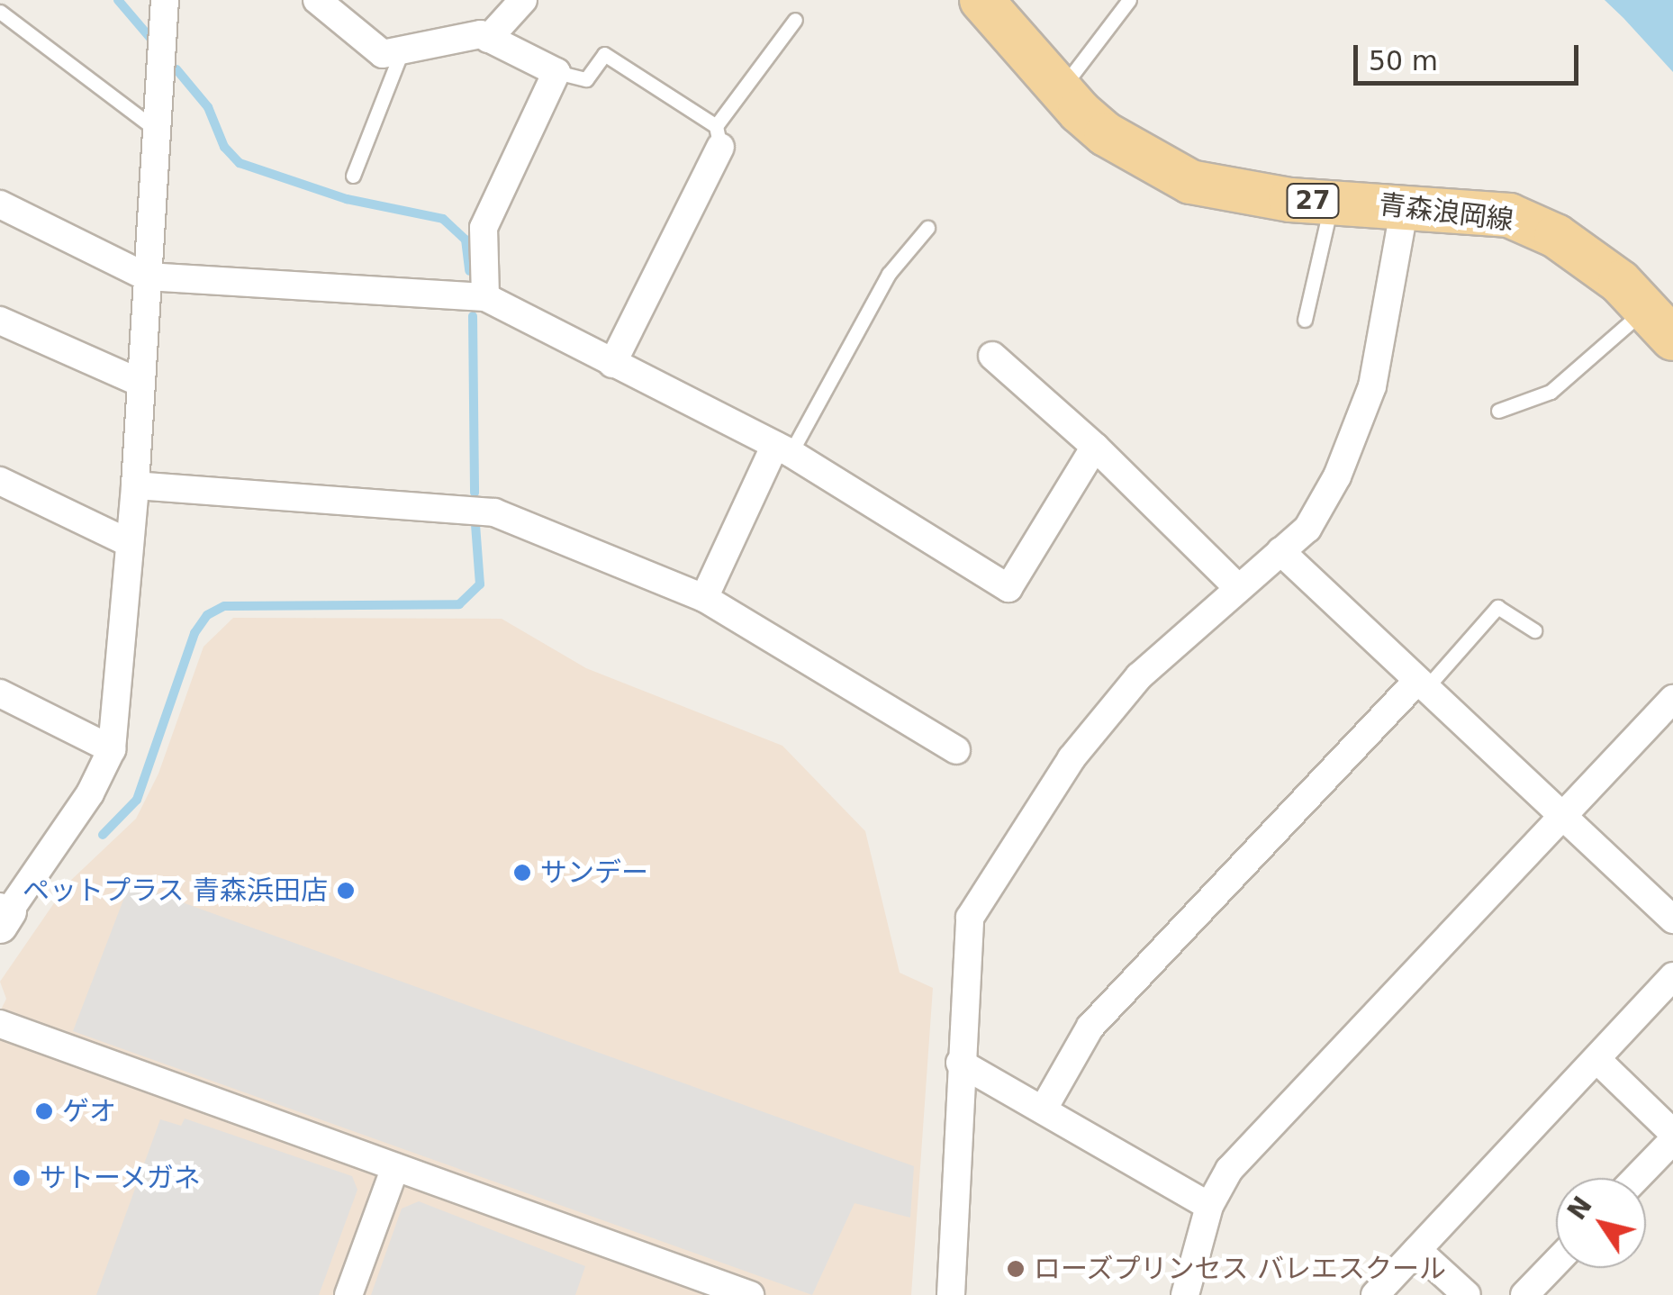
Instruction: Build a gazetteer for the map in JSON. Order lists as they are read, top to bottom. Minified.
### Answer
{"streets":{"main road":["27","青森浪岡線"]},"places":["サンデー","ペットプラス 青森浜田店","ゲオ","サトーメガネ","ローズプリンセス バレエスクール"],"scale_bar":"50 m","north":"top left"}
